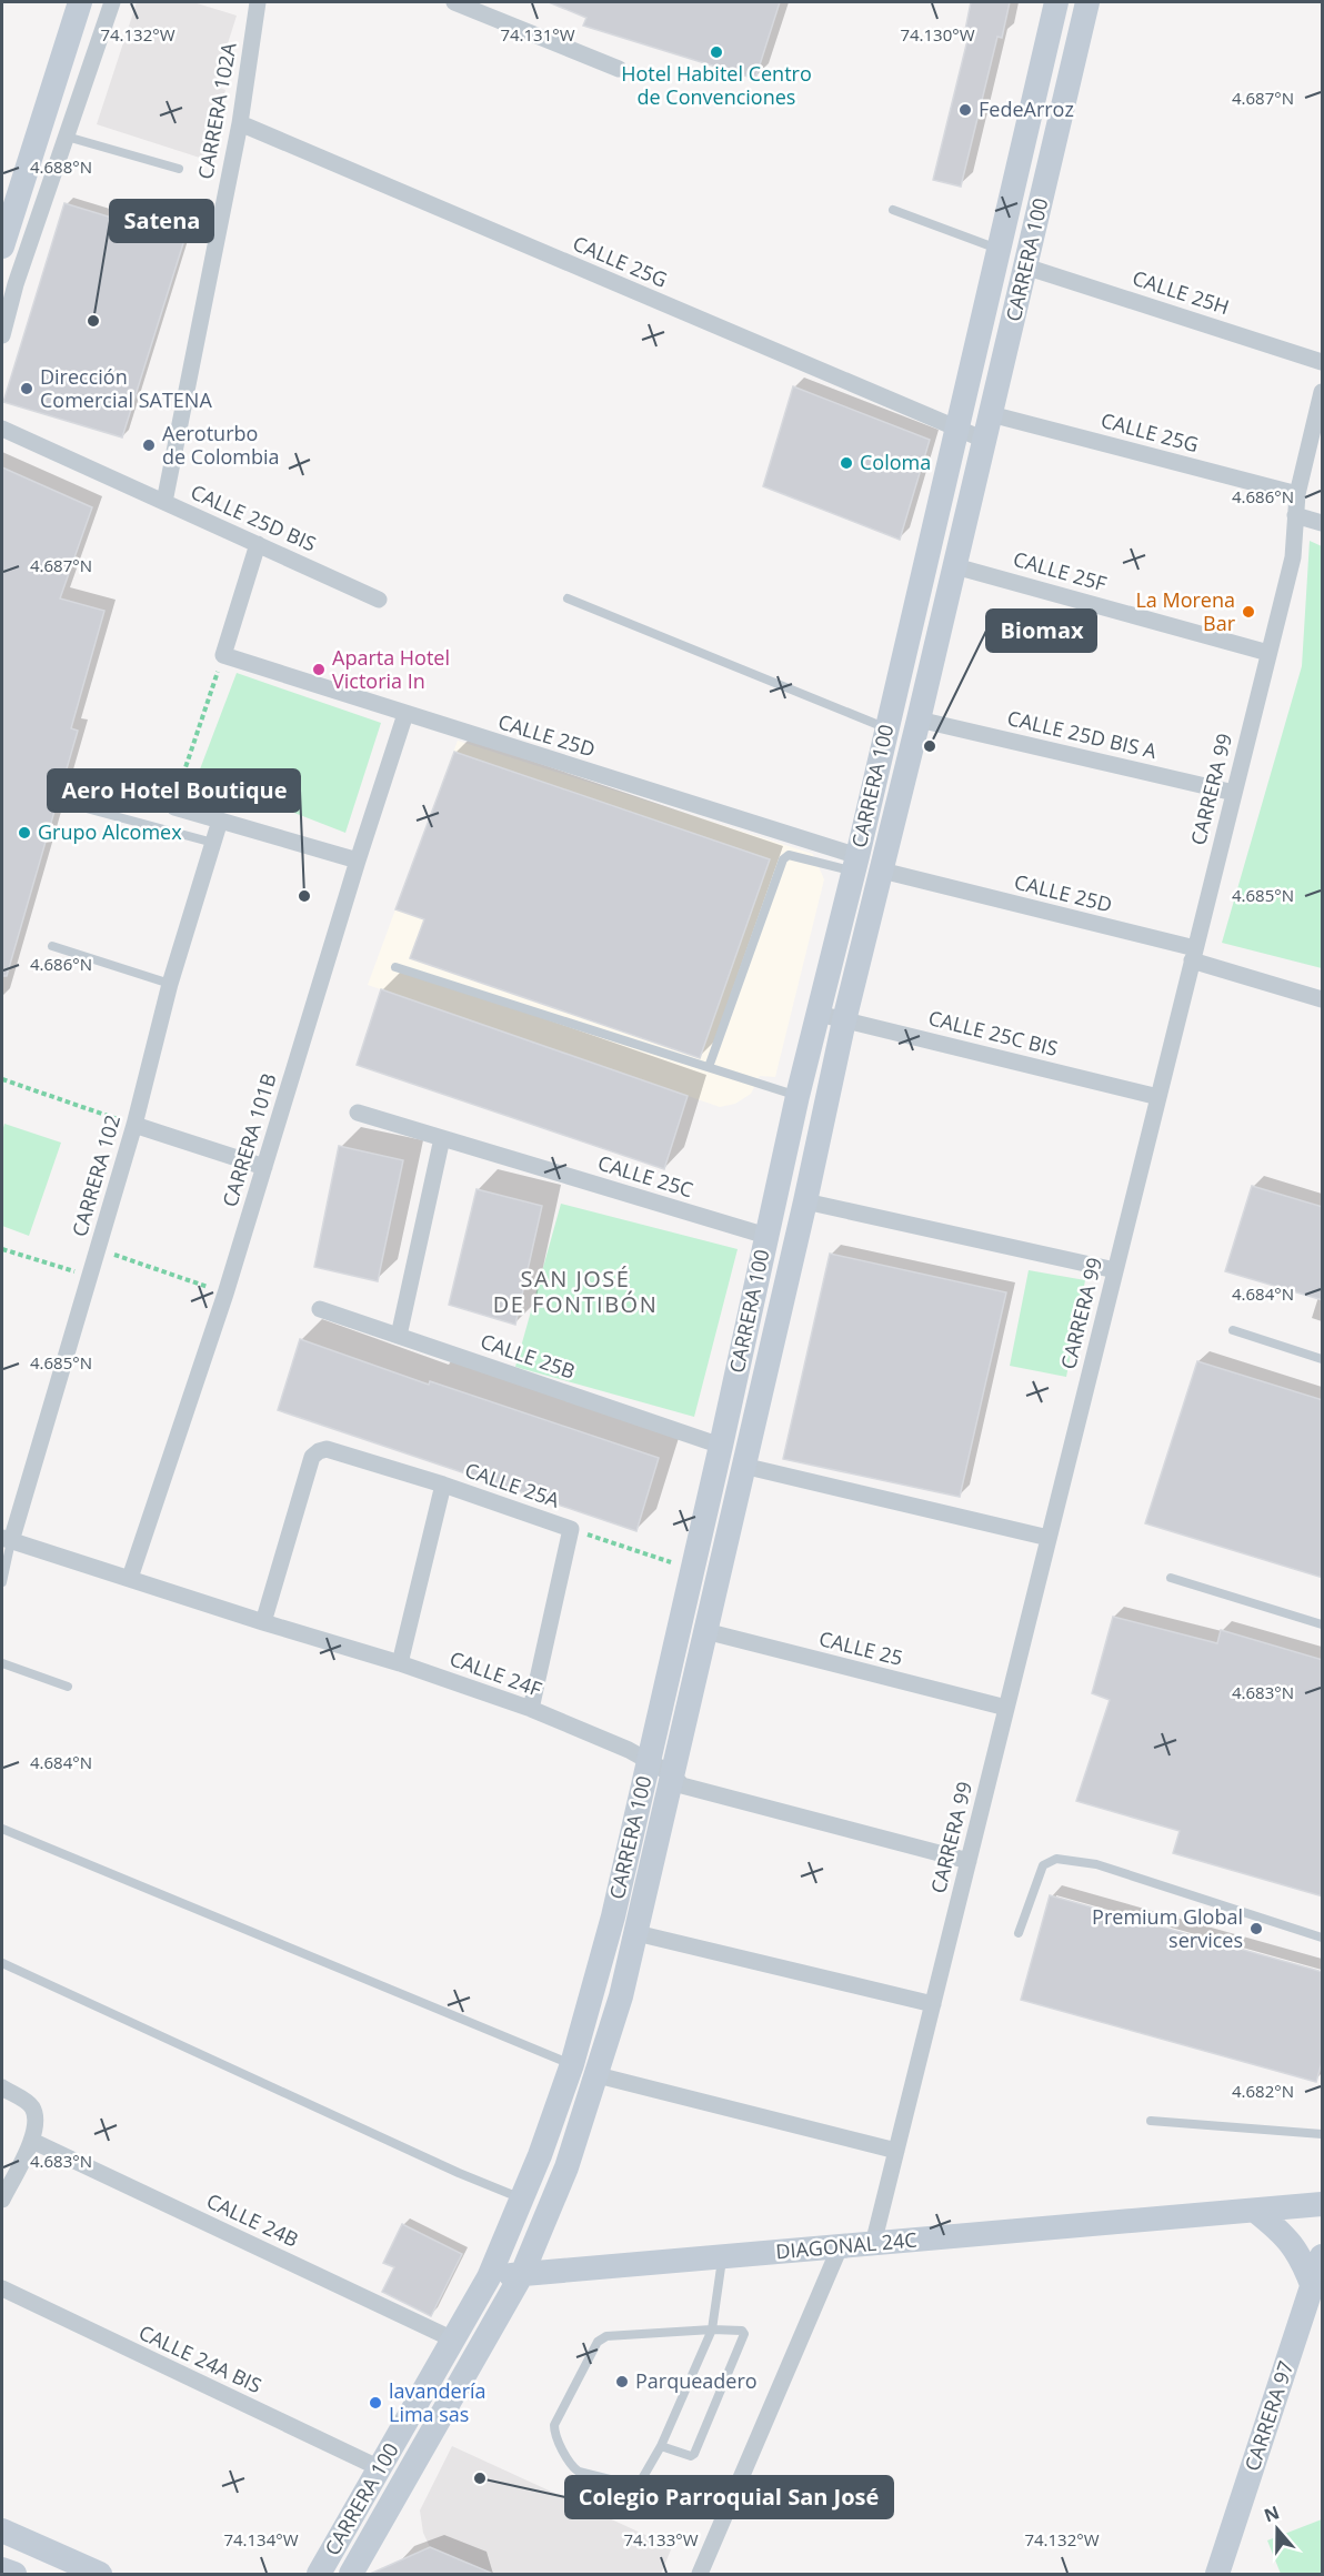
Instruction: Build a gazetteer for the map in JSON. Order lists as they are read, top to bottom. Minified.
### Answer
{"streets":{"main road":["CARRERA 100","DIAGONAL 24C","CARRERA 97"],"street":["CARRERA 102A","CALLE 25G","CALLE 25H","CALLE 25D BIS","CALLE 25F","CALLE 25D BIS A","CALLE 25D","CARRERA 99","CALLE 25C BIS","CARRERA 101B","CARRERA 102","CALLE 25C","CALLE 25B","CALLE 25A","CALLE 25","CALLE 24F","CALLE 24B","CALLE 24A BIS"]},"crossings":[["CARRERA 102A","CALLE 25G"],["CARRERA 102A","CALLE 25D BIS"],["CARRERA 100","CALLE 25G"],["CARRERA 100","CALLE 25H"],["CARRERA 100","CALLE 25F"],["CARRERA 100","CALLE 25D BIS A"],["CARRERA 100","CALLE 25D"],["CARRERA 100","CALLE 25C BIS"],["CARRERA 100","CALLE 25C"],["CARRERA 100","CALLE 25B"],["CARRERA 100","CALLE 25A"],["CARRERA 100","CALLE 25"],["CARRERA 100","CALLE 24F"],["CARRERA 100","CALLE 24B"],["CARRERA 100","DIAGONAL 24C"],["CARRERA 100","CALLE 24A BIS"],["CALLE 25G","CARRERA 99"],["CALLE 25F","CARRERA 99"],["CALLE 25D BIS A","CARRERA 99"],["CALLE 25D","CARRERA 99"],["CALLE 25D","CARRERA 101B"],["CARRERA 99","CALLE 25C BIS"],["CARRERA 99","CALLE 25"],["CARRERA 99","CALLE 24F"],["CARRERA 99","DIAGONAL 24C"],["CARRERA 101B","CALLE 24F"],["CARRERA 102","CALLE 24F"],["CALLE 25A","CALLE 24F"]],"districts":["SAN JOSÉ DE FONTIBÓN"],"places":["Hotel Habitel Centro de Convenciones","FedeArroz","Satena","Dirección Comercial SATENA","Aeroturbo de Colombia","Coloma","La Morena Bar","Aparta Hotel Victoria In","Biomax","Grupo Alcomex","Aero Hotel Boutique","Premium Global services","Parqueadero","lavandería Lima sas","Colegio Parroquial San José"],"north":"top","coordinates":["74.132°W","74.131°W","74.130°W","4.687°N","4.688°N","4.686°N","4.685°N","4.684°N","4.683°N","4.682°N","74.134°W","74.133°W"]}
